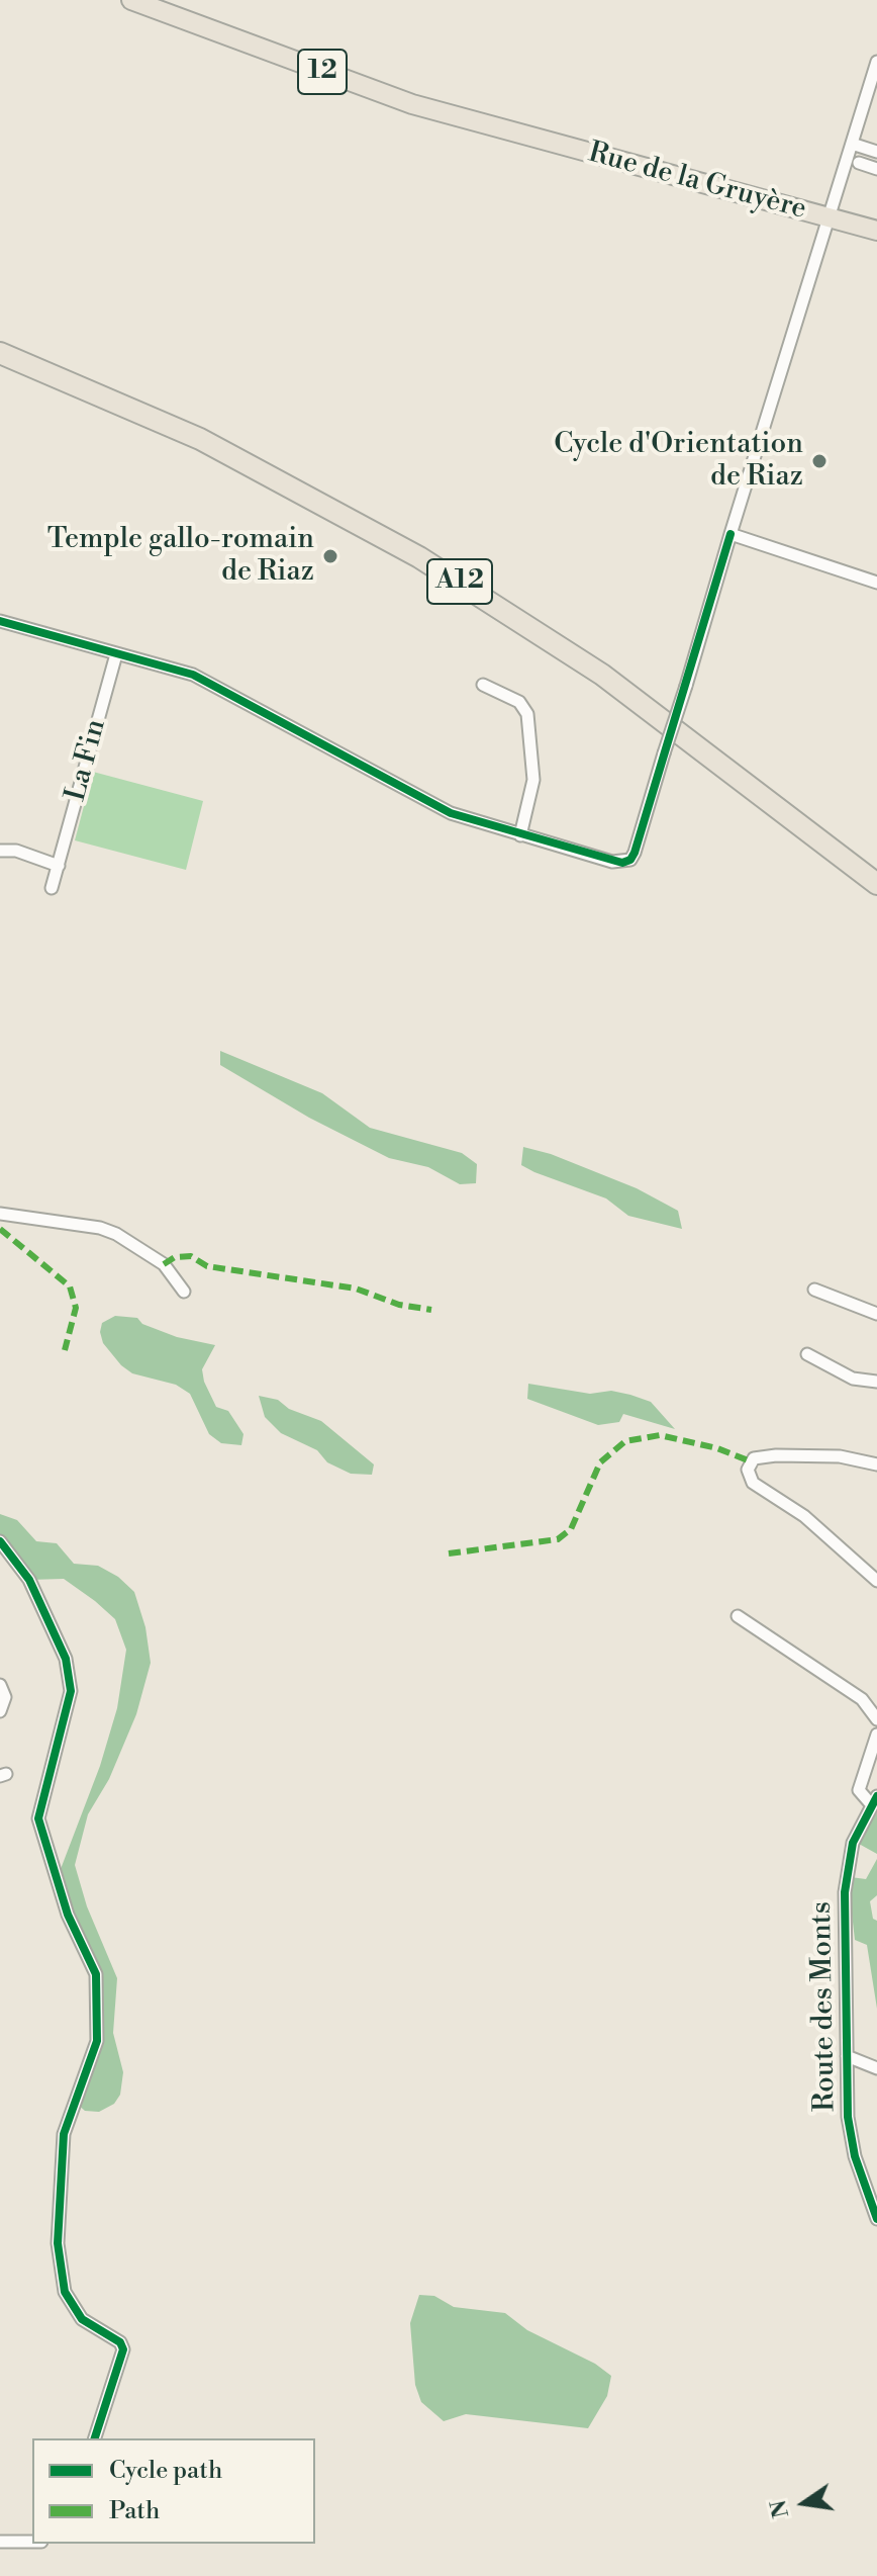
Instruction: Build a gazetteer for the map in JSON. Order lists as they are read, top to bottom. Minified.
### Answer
{"streets":{"highway":["A12"],"main road":["12","Rue de la Gruyère"],"street":["La Fin","Route des Monts"]},"places":["Cycle d'Orientation de Riaz","Temple gallo-romain de Riaz"],"legend":["Cycle path","Path"],"north":"left"}
